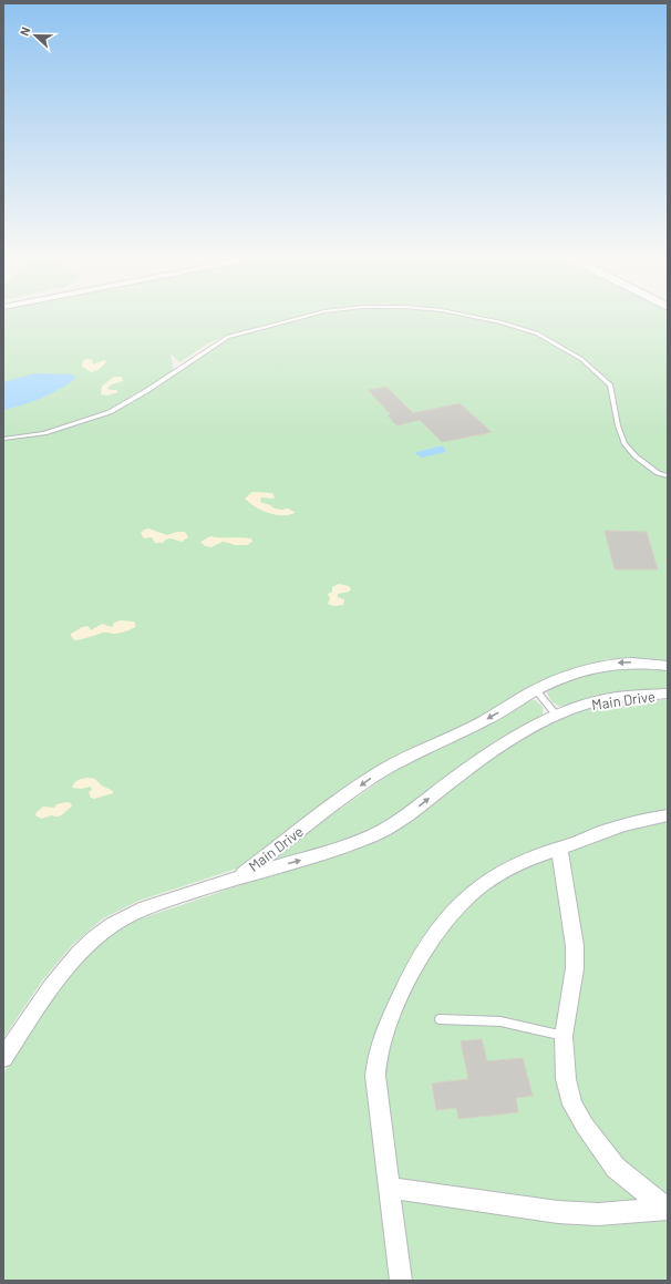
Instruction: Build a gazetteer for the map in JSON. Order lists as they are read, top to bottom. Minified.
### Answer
{"streets":{"street":["Main Drive"]},"north":"left"}
